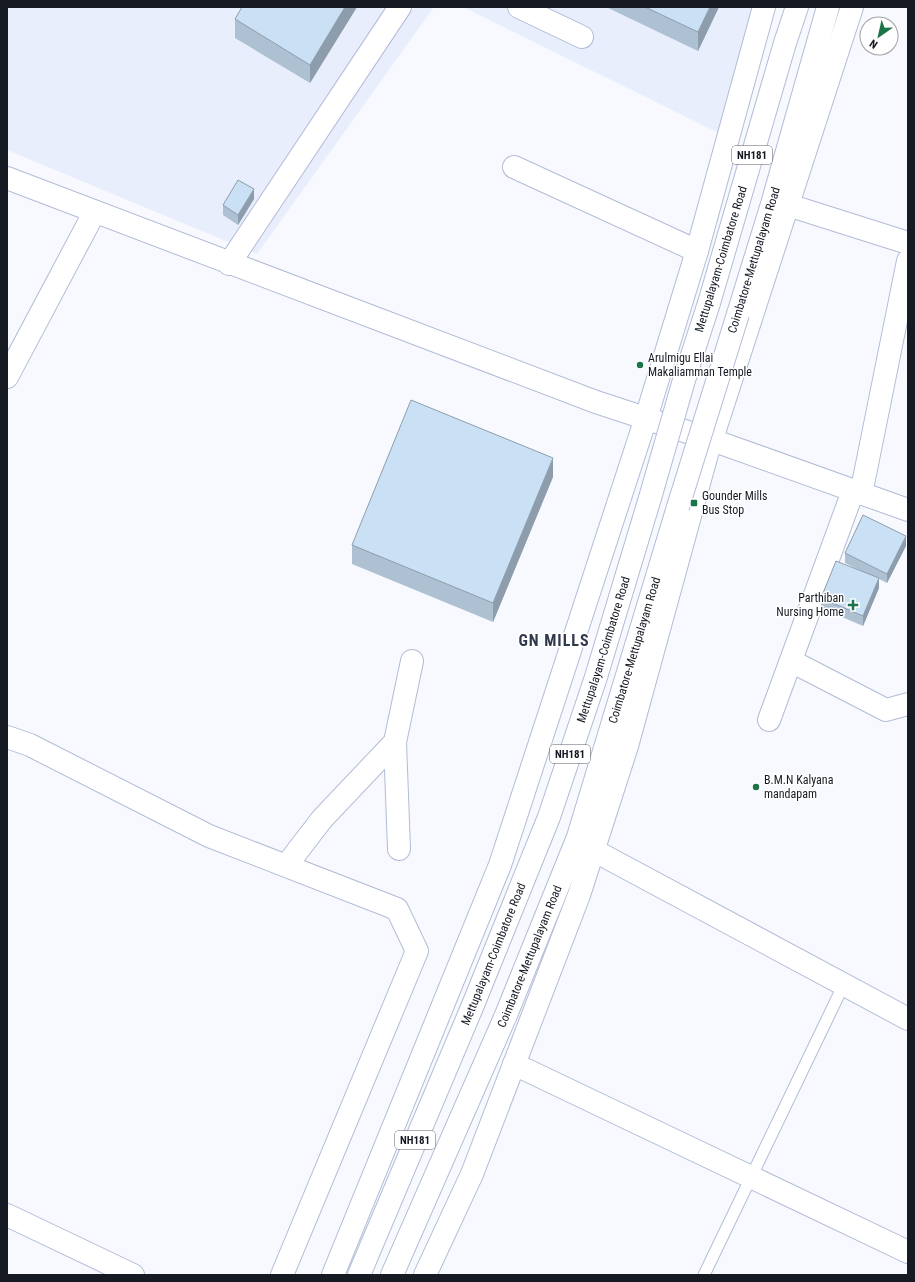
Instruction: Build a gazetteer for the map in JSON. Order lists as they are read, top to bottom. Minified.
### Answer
{"streets":{"main road":["NH181","Mettupalayam-Coimbatore Road","Coimbatore-Mettupalayam Road"]},"districts":["GN MILLS"],"places":{"other":["Arulmigu Ellai Makaliamman Temple","B.M.N Kalyana mandapam"],"transit":["Gounder Mills Bus Stop"],"health":["Parthiban Nursing Home"]},"north":"bottom left"}
